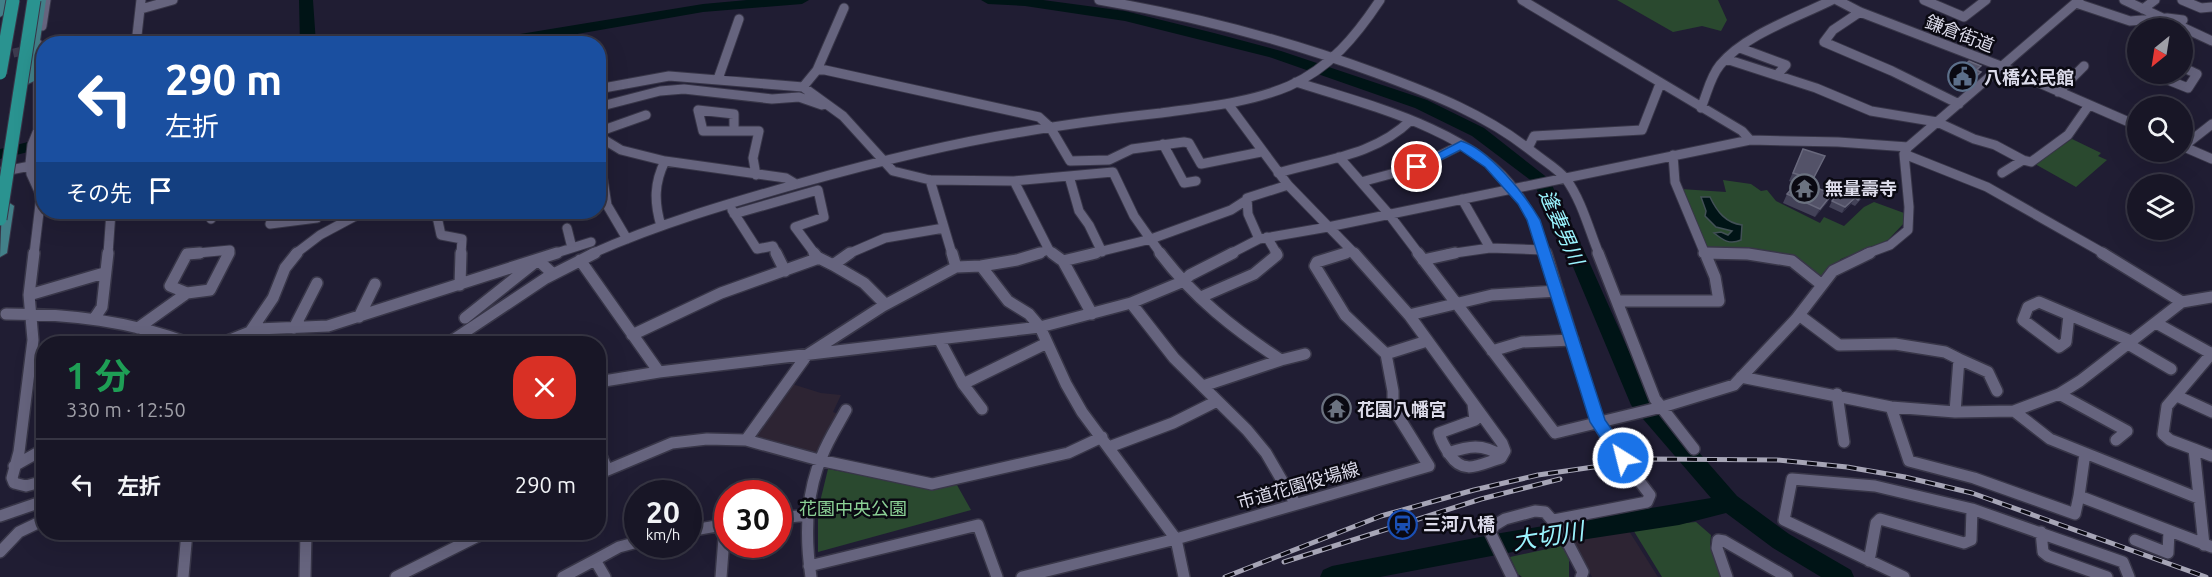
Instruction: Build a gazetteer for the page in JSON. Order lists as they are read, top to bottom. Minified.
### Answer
{"streets":{"street":["鎌倉街道","市道花園役場線"]},"water":["逢妻男川","大切川"],"parks":["花園中央公園"],"places":{"public building":["八橋公民館"],"temple":["無量壽寺","花園八幡宮"],"station":["三河八橋"]},"north":"bottom left","page":{"turn":["290 m","左折"],"then":"その先","heading":["1 分","330 m · 12:50"],"list":[{"name":"左折","value":"290 m"}],"speed":"20 km/h","limit":"30"}}
